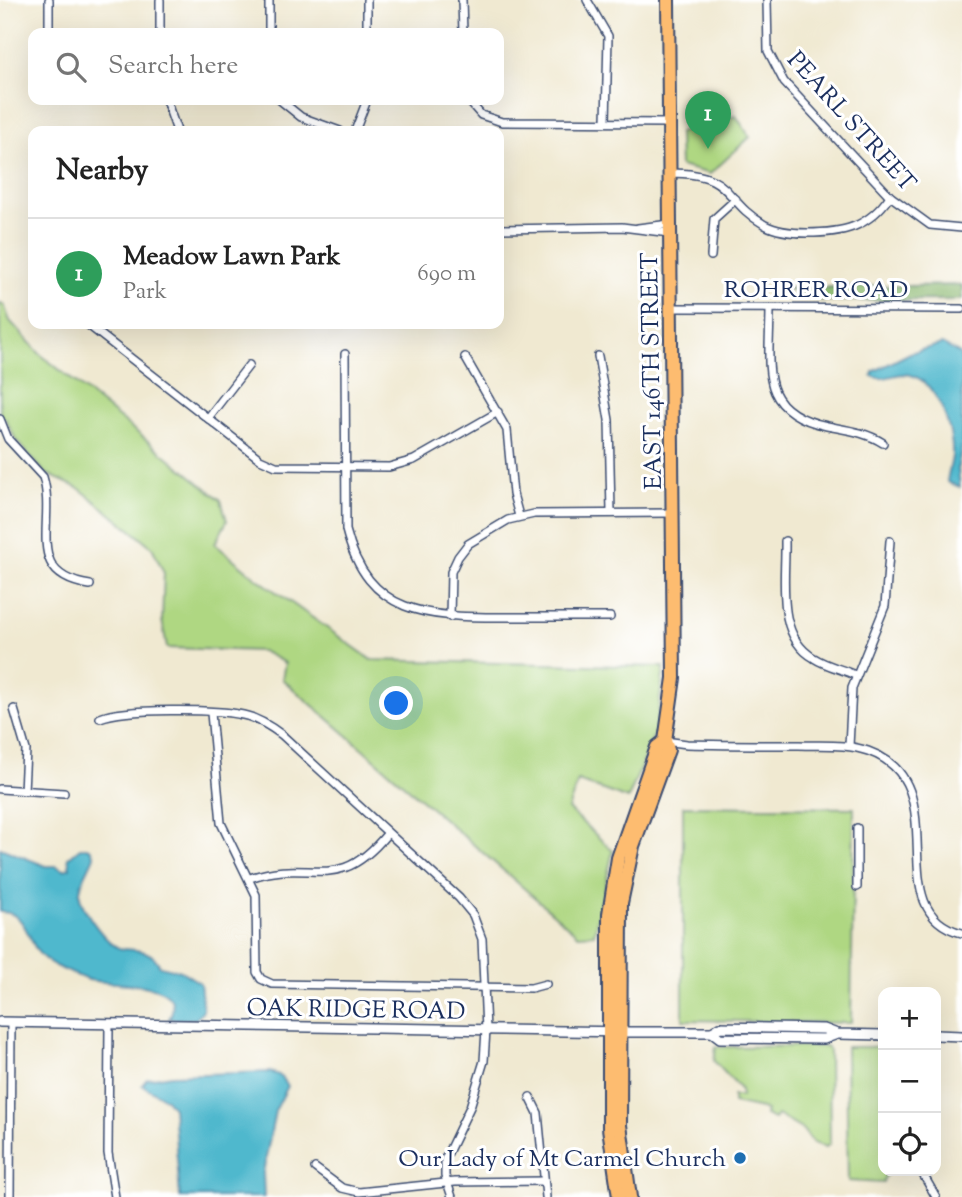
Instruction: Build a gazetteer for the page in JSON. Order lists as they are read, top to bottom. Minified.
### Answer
{"streets":{"main road":["EAST 146TH STREET"],"street":["PEARL STREET","ROHRER ROAD","OAK RIDGE ROAD"]},"crossings":[["ROHRER ROAD","EAST 146TH STREET"]],"places":["Our Lady of Mt Carmel Church"],"page":{"search":"Search here","pins":"1","heading":"Nearby","list":[{"mark":"1","name":"Meadow Lawn Park","note":"Park","value":"690 m"}],"map_buttons":["+","−"]}}
